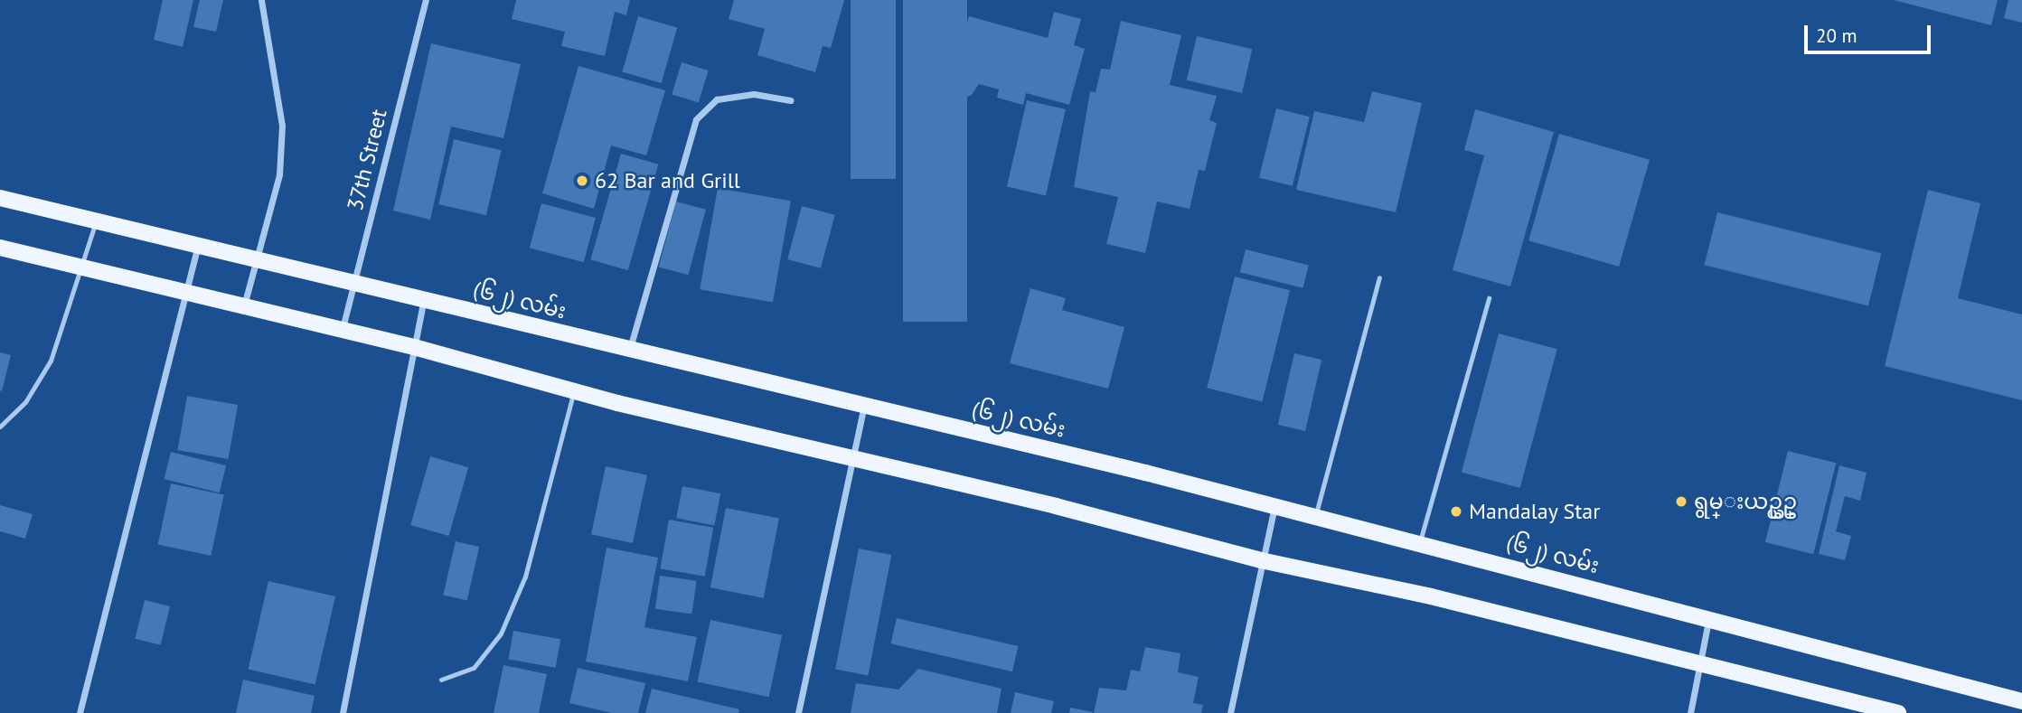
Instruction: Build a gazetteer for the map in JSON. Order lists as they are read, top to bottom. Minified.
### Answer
{"streets":{"main road":["(၆၂) လမ်း"],"street":["37th Street"]},"crossings":[["37th Street","(၆၂) လမ်း"]],"places":["62 Bar and Grill","ရွမ္းယဥ္ယဥ္","Mandalay Star"],"scale_bar":"20 m"}
